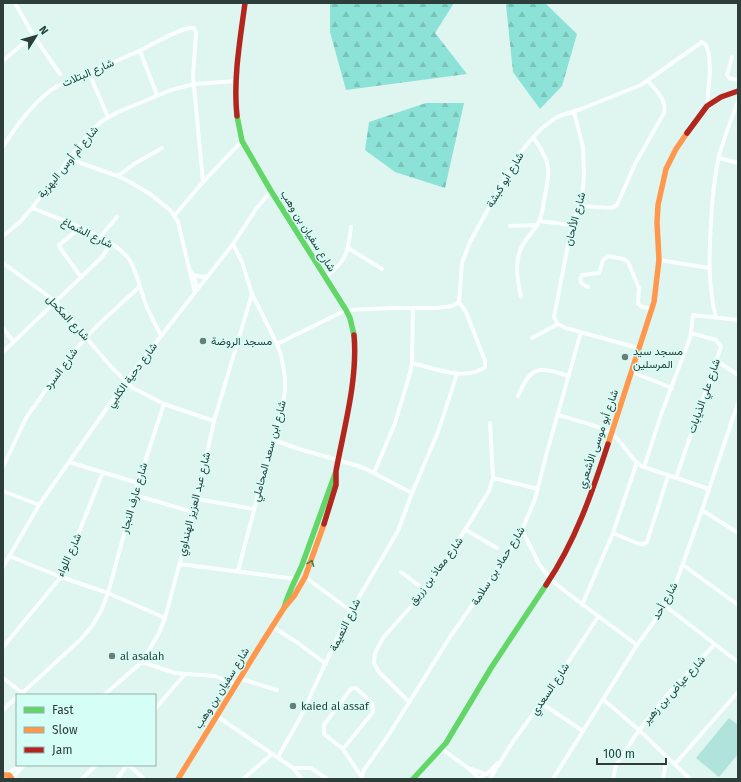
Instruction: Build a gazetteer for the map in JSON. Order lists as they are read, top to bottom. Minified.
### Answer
{"streets":{"street":["شارع البتلات","شارع أم أوس البهزية","شارع أبو كبشة","شارع الألحان","شارع سفيان بن وهب","شارع الشماغ","شارع المكحل","شارع السرد","شارع دحية الكلبي","شارع علي الذيابات","شارع أبو موسى الأشعري","شارع ابن سعد المحاملي","شارع عارف النجار","شارع عبد العزيز الهنداوي","شارع اللواء","شارع حماد بن سلامة","شارع معاذ بن زريق","شارع أحد","شارع النعيمة","شارع السعدي","شارع عياض بن زهير"]},"crossings":[["شارع البتلات","شارع أم أوس البهزية"],["شارع أم أوس البهزية","شارع سفيان بن وهب"],["شارع أم أوس البهزية","شارع الشماغ"],["شارع أبو كبشة","شارع الألحان"],["شارع أبو كبشة","شارع أبو موسى الأشعري"],["شارع سفيان بن وهب","شارع دحية الكلبي"],["شارع الشماغ","شارع السرد"],["شارع الشماغ","شارع دحية الكلبي"],["شارع المكحل","شارع السرد"],["شارع المكحل","شارع دحية الكلبي"],["شارع المكحل","شارع عارف النجار"],["شارع المكحل","شارع عبد العزيز الهنداوي"],["شارع دحية الكلبي","شارع ابن سعد المحاملي"],["شارع ابن سعد المحاملي","شارع عبد العزيز الهنداوي"],["شارع حماد بن سلامة","شارع معاذ بن زريق"]],"places":["مسجد الروضة","مسجد سيد المرسلين","al asalah","kaied al assaf"],"legend":["Fast","Slow","Jam"],"scale_bar":"100 m","north":"top right"}
